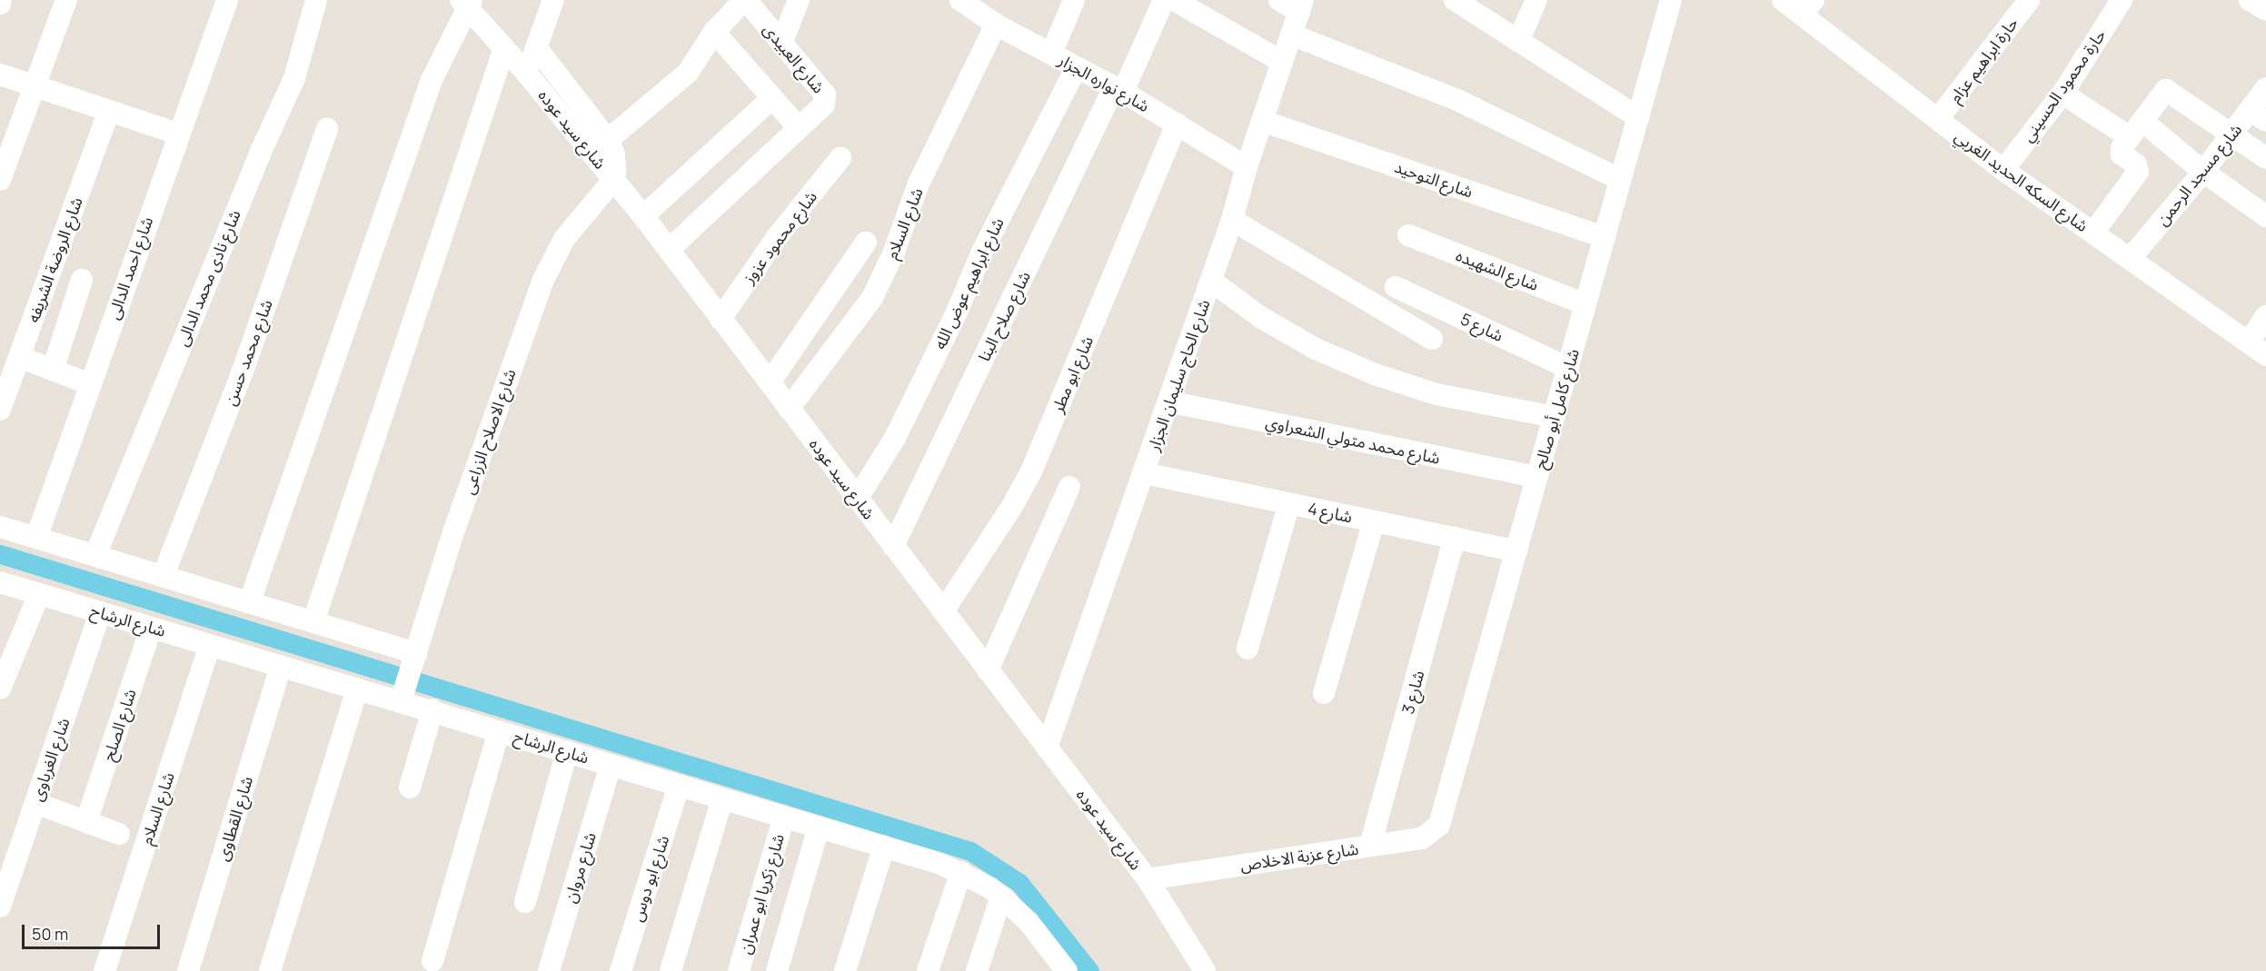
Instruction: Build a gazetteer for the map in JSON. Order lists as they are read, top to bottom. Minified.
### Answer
{"streets":{"street":["شارع العبيدى","حارة ابراهيم عزام","شارع نواره الجزار","حارة محمود الحسيني","شارع سيد عوده","شارع مسجد الرحمن","شارع التوحيد","شارع السكه الحديد الغربي","شارع السلام","شارع محمود عزوز","شارع الروضة الشريفه","شارع احمد الدالى","شارع الشهيده","شارع نادى محمد الدالى","شارع ابراهيم عوض الله","شارع صلاح البنا","شارع 5","شارع محمد حسن","شارع ابو مطر","شارع الحاج سليمان الجزار","شارع كامل أبو صالح","شارع الاصلاح الزراعى","شارع محمد متولي الشعراوي","شارع 4","شارع الرشاح","شارع 3","شارع الصلح","شارع الغرباوى","شارع القطاوى","شارع عزبة الاخلاص","شارع مروان","شارع ابو دوس","شارع زكريا ابو عمران"]},"crossings":[["شارع العبيدى","شارع سيد عوده"],["حارة ابراهيم عزام","شارع السكه الحديد الغربي"],["شارع نواره الجزار","شارع السلام"],["شارع نواره الجزار","شارع ابراهيم عوض الله"],["شارع نواره الجزار","شارع صلاح البنا"],["شارع نواره الجزار","شارع ابو مطر"],["شارع نواره الجزار","شارع الحاج سليمان الجزار"],["حارة محمود الحسيني","شارع السكه الحديد الغربي"],["شارع سيد عوده","شارع السلام"],["شارع سيد عوده","شارع محمود عزوز"],["شارع سيد عوده","شارع ابراهيم عوض الله"],["شارع سيد عوده","شارع صلاح البنا"],["شارع سيد عوده","شارع ابو مطر"],["شارع سيد عوده","شارع الحاج سليمان الجزار"],["شارع سيد عوده","شارع الاصلاح الزراعى"],["شارع سيد عوده","شارع عزبة الاخلاص"],["شارع مسجد الرحمن","شارع السكه الحديد الغربي"],["شارع التوحيد","شارع الحاج سليمان الجزار"],["شارع التوحيد","شارع كامل أبو صالح"],["شارع السلام","شارع الرشاح"],["شارع الشهيده","شارع كامل أبو صالح"],["شارع 5","شارع كامل أبو صالح"],["شارع الحاج سليمان الجزار","شارع محمد متولي الشعراوي"],["شارع الحاج سليمان الجزار","شارع 4"],["شارع كامل أبو صالح","شارع محمد متولي الشعراوي"],["شارع كامل أبو صالح","شارع 4"],["شارع كامل أبو صالح","شارع عزبة الاخلاص"],["شارع الاصلاح الزراعى","شارع الرشاح"],["شارع 4","شارع 3"],["شارع الرشاح","شارع الصلح"],["شارع الرشاح","شارع الغرباوى"],["شارع الرشاح","شارع القطاوى"],["شارع الرشاح","شارع مروان"],["شارع الرشاح","شارع ابو دوس"],["شارع الرشاح","شارع زكريا ابو عمران"],["شارع 3","شارع عزبة الاخلاص"]],"scale_bar":"50 m"}
